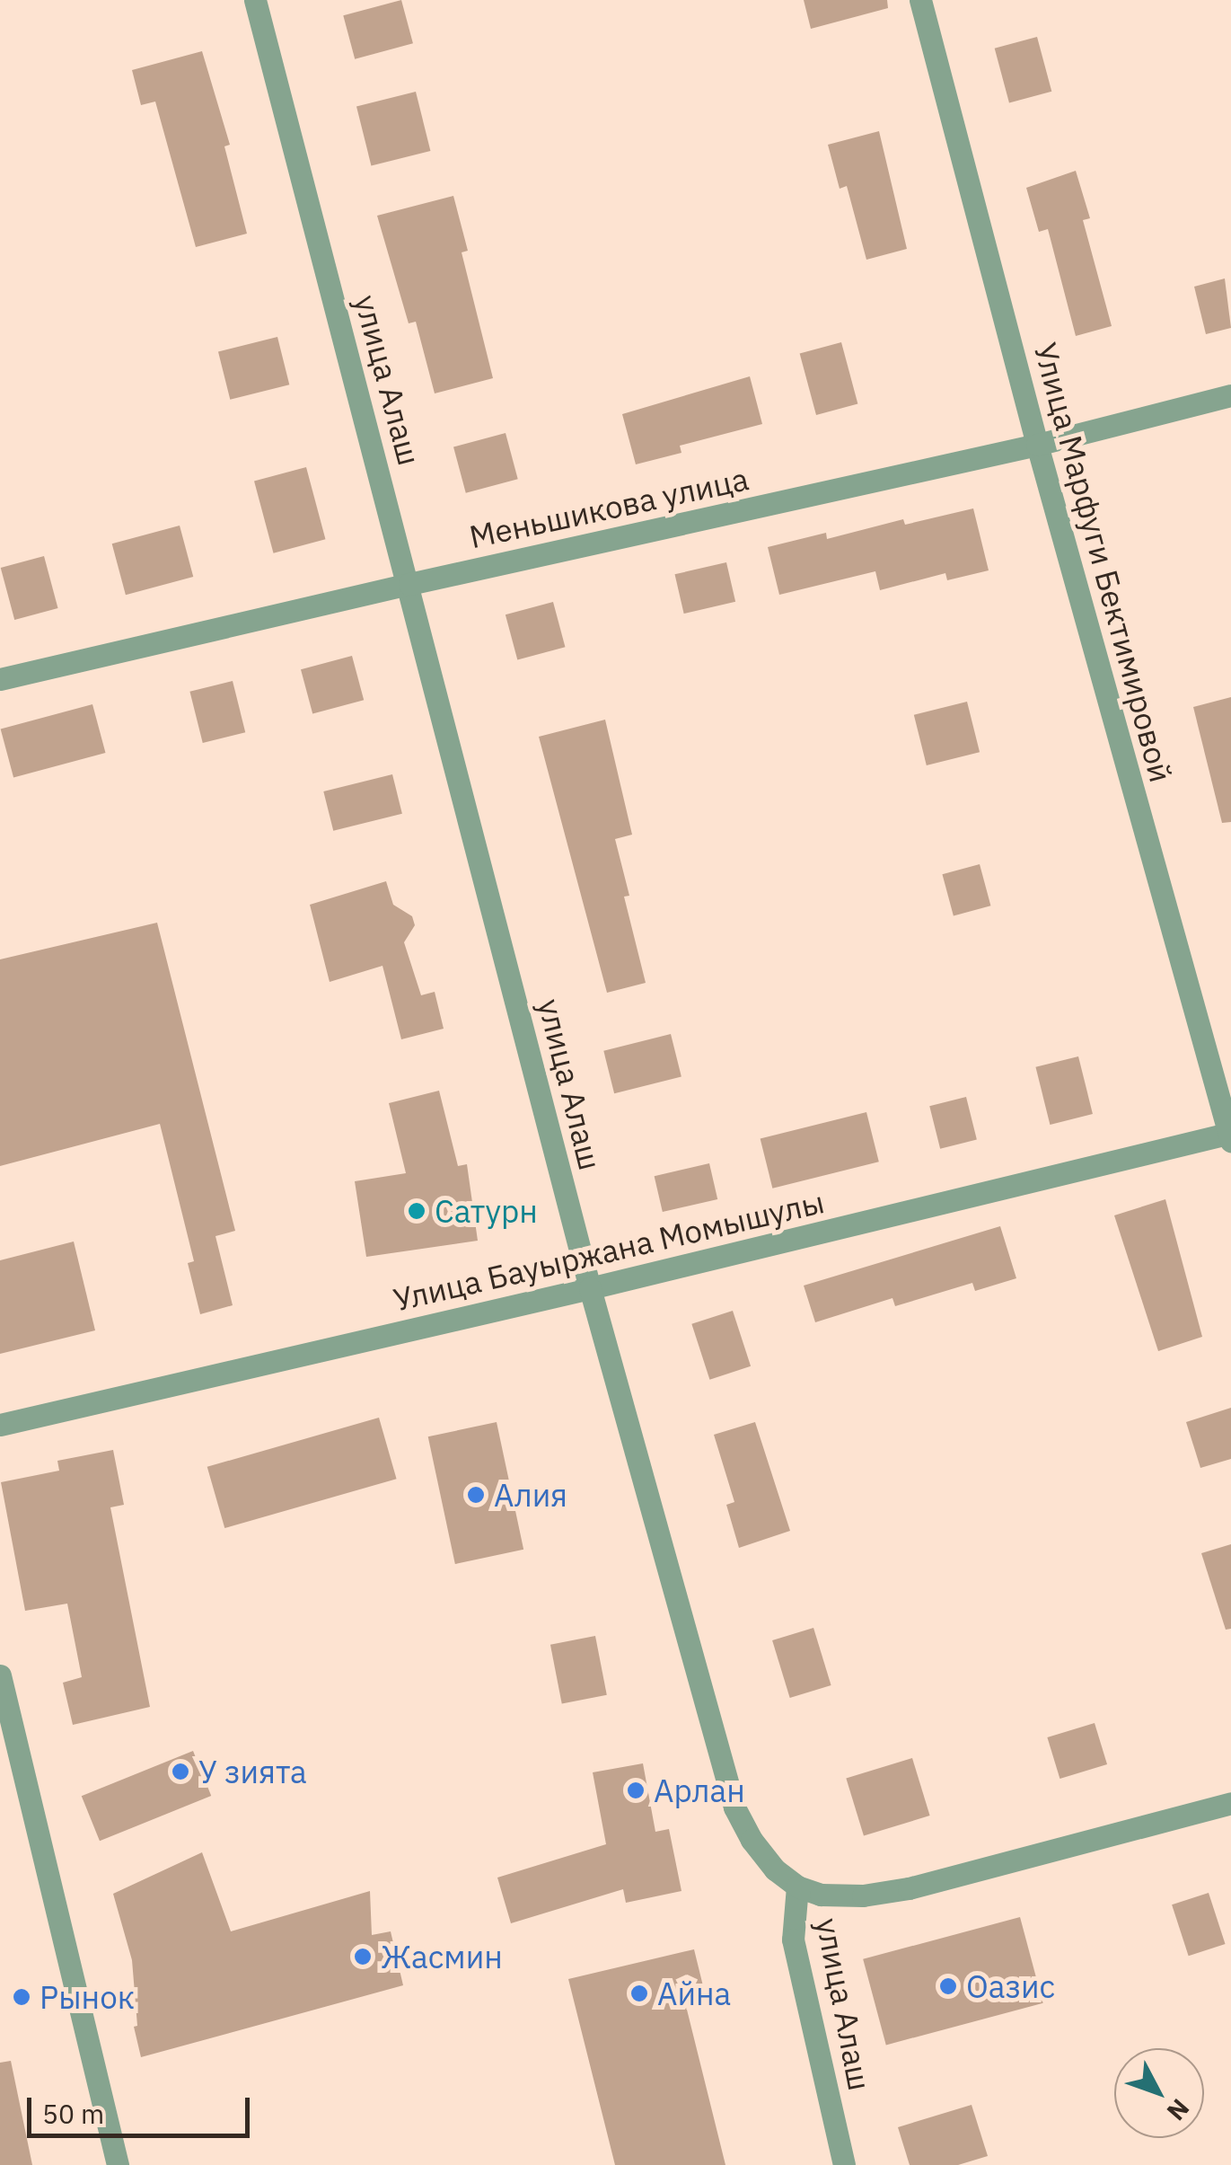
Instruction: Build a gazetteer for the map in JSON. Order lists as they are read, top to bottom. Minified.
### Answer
{"streets":{"street":["улица Алаш","Меньшикова улица","Улица Марфуги Бектимировой","Улица Бауыржана Момышулы"]},"crossings":[["улица Алаш","Меньшикова улица"],["улица Алаш","Улица Бауыржана Момышулы"],["Меньшикова улица","Улица Марфуги Бектимировой"],["Улица Марфуги Бектимировой","Улица Бауыржана Момышулы"]],"places":["Сатурн","Алия","У зията","Арлан","Жасмин","Оазис","Айна","Рынок"],"scale_bar":"50 m","north":"bottom right"}
